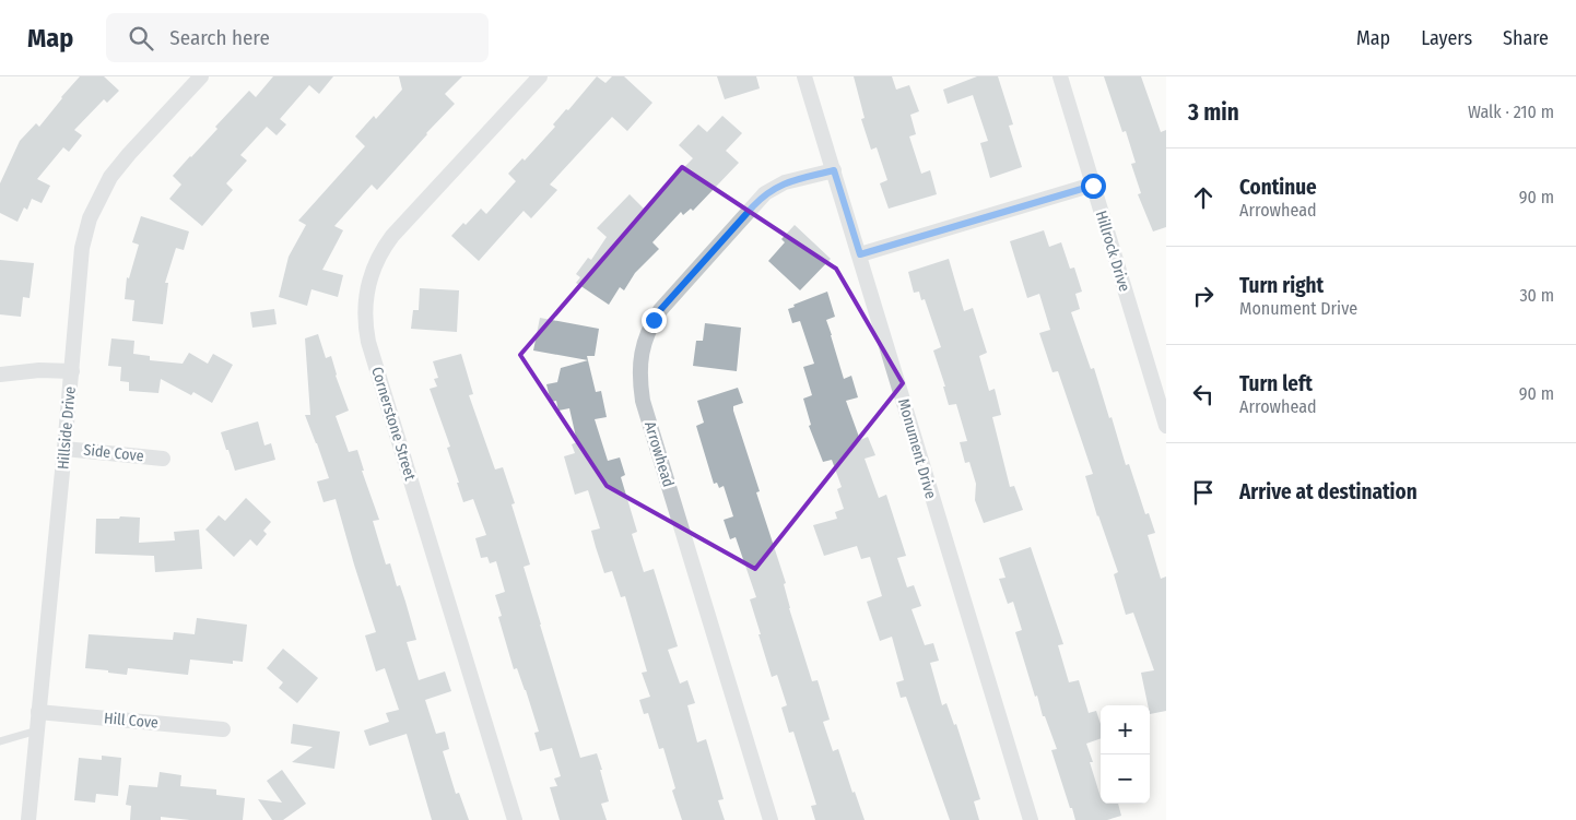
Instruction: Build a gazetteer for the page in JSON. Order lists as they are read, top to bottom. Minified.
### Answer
{"streets":{"street":["Hillrock Drive","Cornerstone Street","Hillside Drive","Monument Drive","Side Cove","Arrowhead","Hill Cove"]},"crossings":[["Hillside Drive","Side Cove"],["Hillside Drive","Hill Cove"],["Monument Drive","Arrowhead"]],"page":{"header":"Map","search":"Search here","nav":["Map","Layers","Share"],"heading":["3 min","Walk · 210 m"],"list":[["Continue","Arrowhead","90 m"],["Turn right","Monument Drive","30 m"],["Turn left","Arrowhead","90 m"],"Arrive at destination"],"map_buttons":["+","−"]}}
